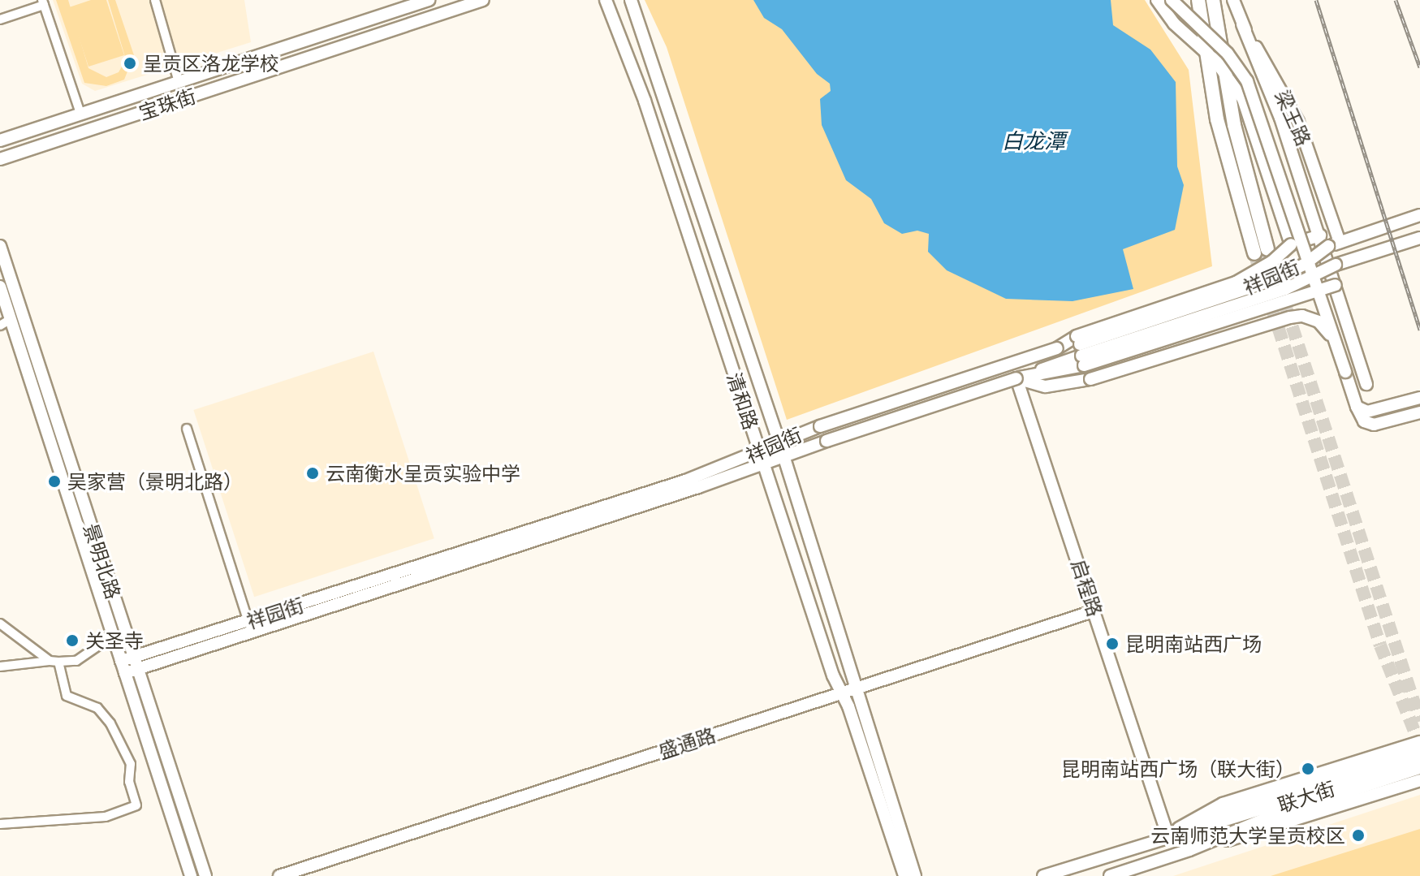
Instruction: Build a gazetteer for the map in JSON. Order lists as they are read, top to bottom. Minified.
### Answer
{"streets":{"main road":["宝珠街","梁王路","祥园街","清和路","景明北路","启程路","盛通路","联大街"]},"crossings":[["梁王路","祥园街"],["祥园街","清和路"],["祥园街","景明北路"],["祥园街","启程路"],["清和路","盛通路"],["启程路","盛通路"],["启程路","联大街"]],"water":["白龙潭"],"places":["呈贡区洛龙学校","云南衡水呈贡实验中学","吴家营（景明北路）","关圣寺","昆明南站西广场","昆明南站西广场（联大街）","云南师范大学呈贡校区"]}
